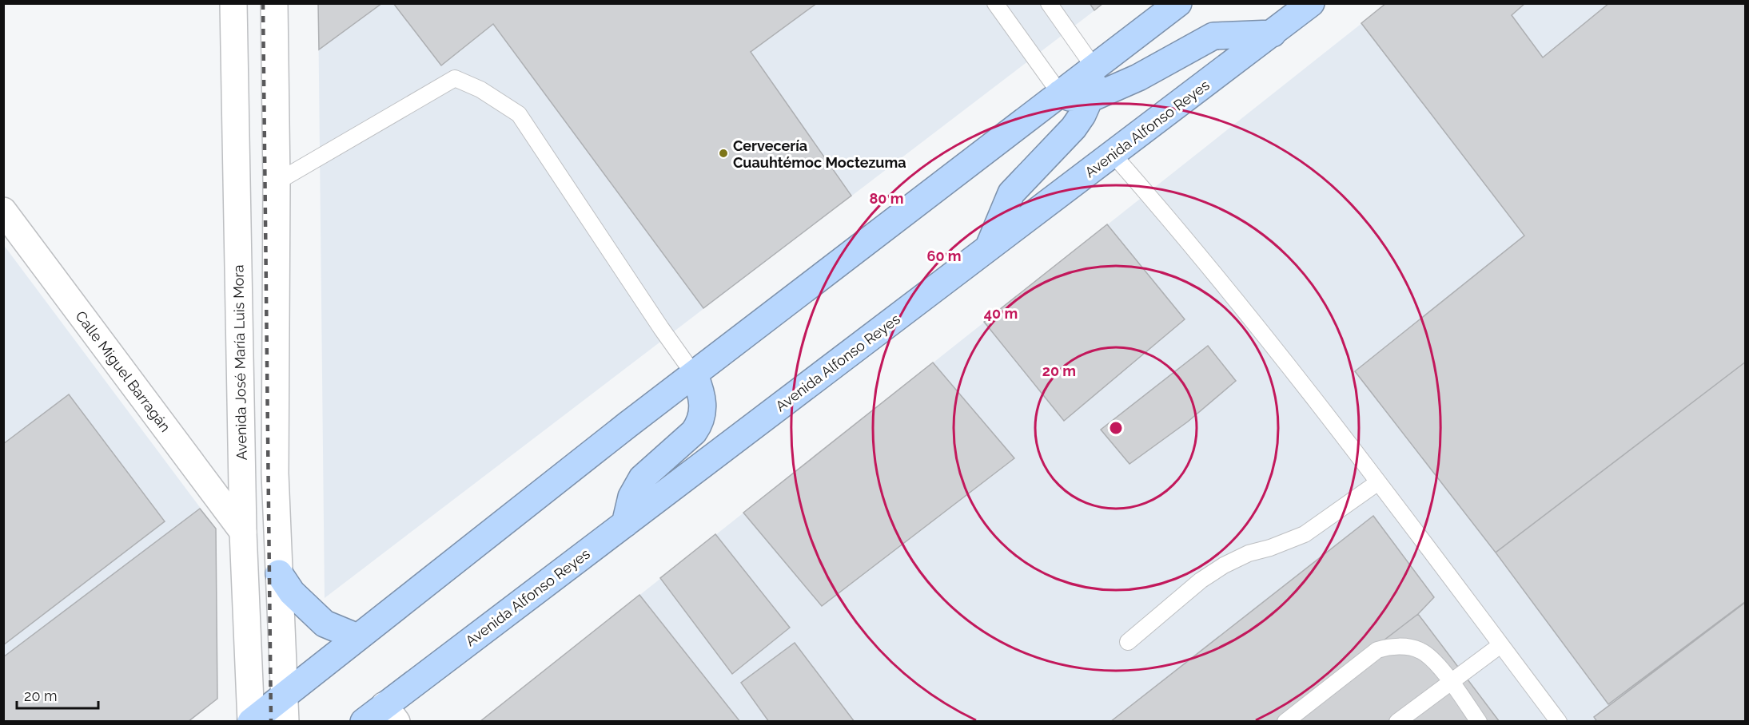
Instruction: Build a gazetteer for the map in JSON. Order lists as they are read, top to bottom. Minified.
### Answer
{"streets":{"highway":["Avenida Alfonso Reyes"],"street":["Avenida José María Luis Mora","Calle Miguel Barragán"]},"crossings":[["Avenida José María Luis Mora","Calle Miguel Barragán"]],"places":["Cervecería Cuauhtémoc Moctezuma"],"scale_bar":"20 m","rings":["80 m","60 m","40 m","20 m"]}
